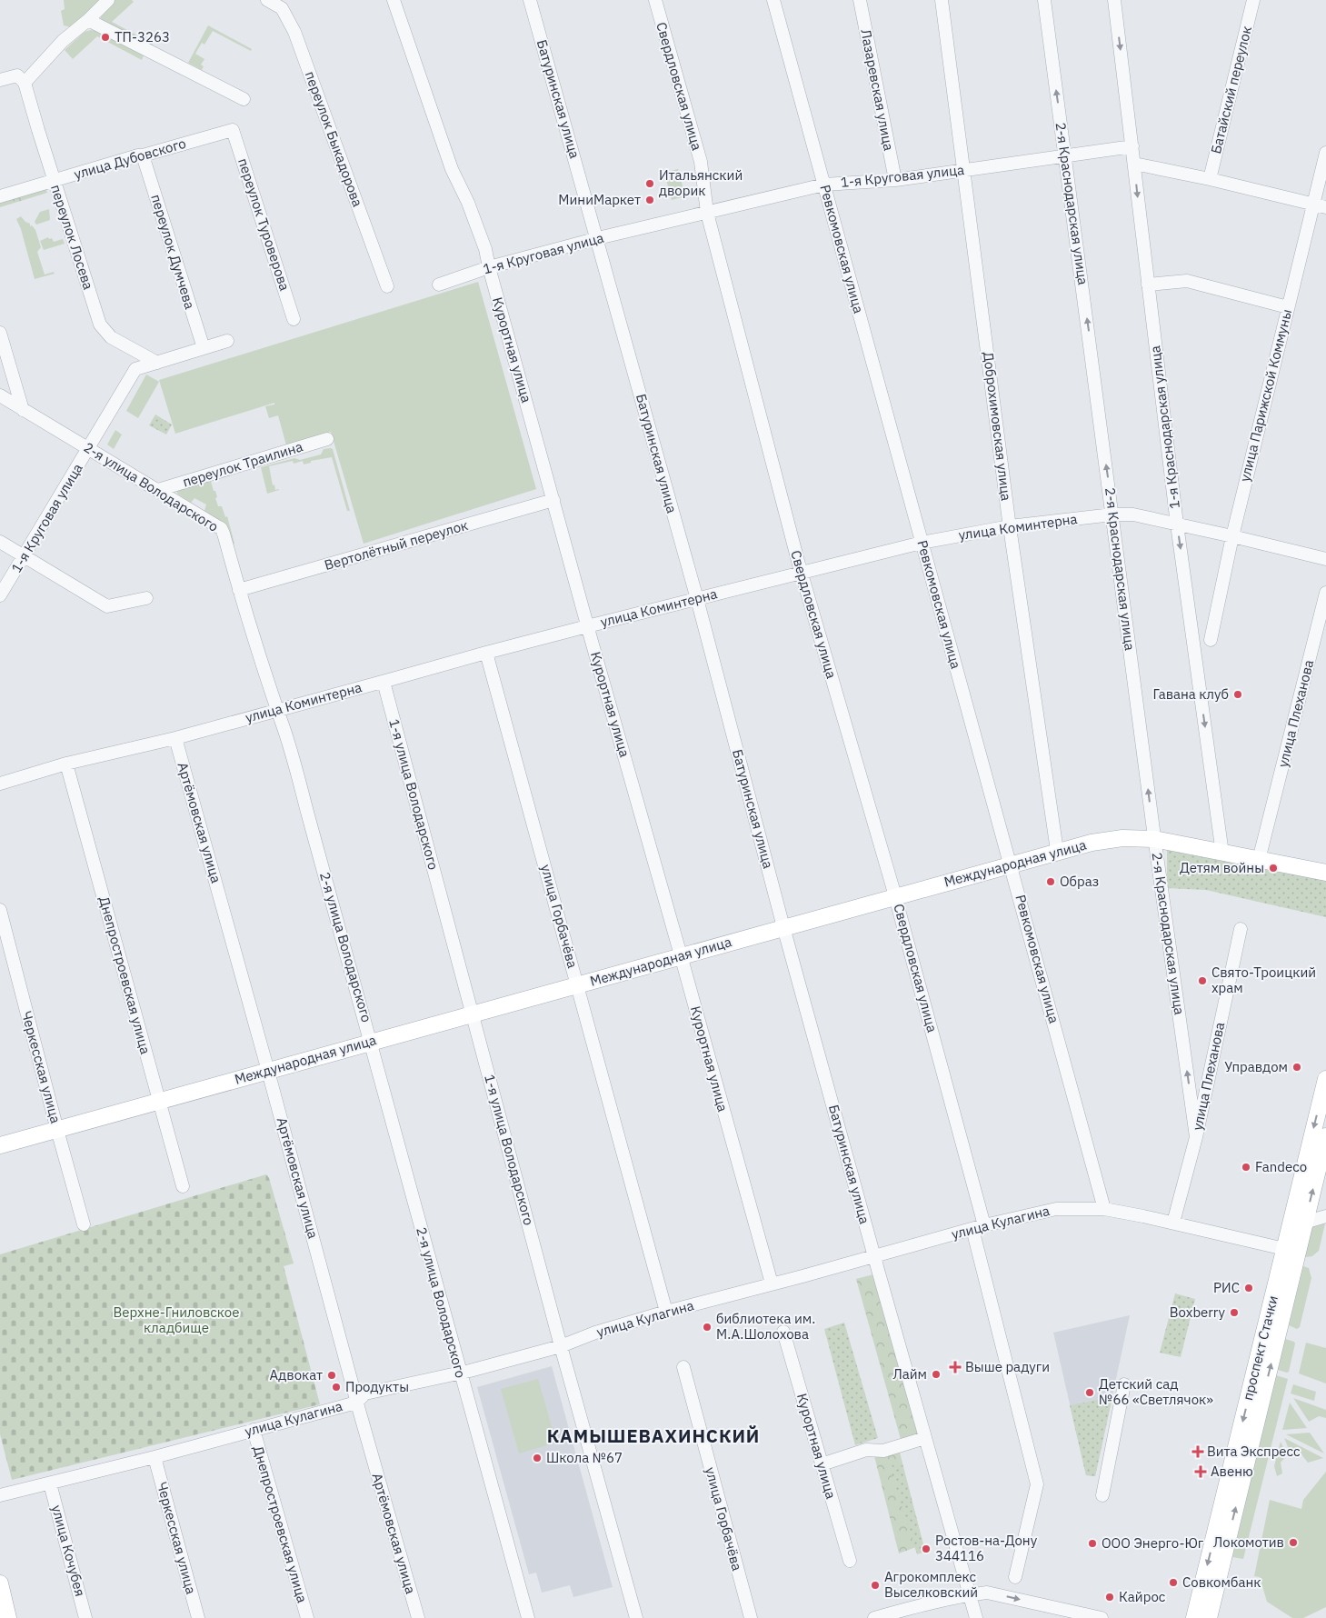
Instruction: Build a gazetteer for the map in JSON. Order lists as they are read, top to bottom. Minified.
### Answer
{"streets":{"main road":["Международная улица","проспект Стачки"],"street":["Свердловская улица","Лазаревская улица","Батайский переулок","Батуринская улица","переулок Быкадорова","улица Дубовского","1-я Круговая улица","2-я Краснодарская улица","переулок Туроверова","переулок Лосева","Ревкомовская улица","переулок Думчева","Курортная улица","улица Парижской Коммуны","Доброхимовская улица","1-я Краснодарская улица","переулок Траилина","2-я улица Володарского","улица Коминтерна","Вертолётный переулок","улица Плеханова","1-я улица Володарского","Артёмовская улица","улица Горбачёва","Днепростроевская улица","Черкесская улица","улица Кулагина","улица Кочубея"]},"crossings":[["Свердловская улица","1-я Круговая улица"],["Свердловская улица","улица Коминтерна"],["Свердловская улица","Международная улица"],["Свердловская улица","улица Кулагина"],["Лазаревская улица","1-я Круговая улица"],["Батуринская улица","1-я Круговая улица"],["Батуринская улица","улица Коминтерна"],["Батуринская улица","Международная улица"],["Батуринская улица","улица Кулагина"],["улица Дубовского","переулок Туроверова"],["улица Дубовского","переулок Лосева"],["улица Дубовского","переулок Думчева"],["1-я Круговая улица","2-я Краснодарская улица"],["1-я Круговая улица","переулок Лосева"],["1-я Круговая улица","Ревкомовская улица"],["1-я Круговая улица","Курортная улица"],["1-я Круговая улица","Доброхимовская улица"],["1-я Круговая улица","1-я Краснодарская улица"],["1-я Круговая улица","2-я улица Володарского"],["2-я Краснодарская улица","улица Коминтерна"],["2-я Краснодарская улица","улица Плеханова"],["2-я Краснодарская улица","Международная улица"],["Ревкомовская улица","улица Коминтерна"],["Ревкомовская улица","Международная улица"],["Ревкомовская улица","улица Кулагина"],["Курортная улица","улица Коминтерна"],["Курортная улица","Вертолётный переулок"],["Курортная улица","Международная улица"],["Курортная улица","улица Кулагина"],["улица Парижской Коммуны","улица Коминтерна"],["Доброхимовская улица","улица Коминтерна"],["Доброхимовская улица","Международная улица"],["1-я Краснодарская улица","улица Коминтерна"],["1-я Краснодарская улица","Международная улица"],["переулок Траилина","2-я улица Володарского"],["2-я улица Володарского","улица Коминтерна"],["2-я улица Володарского","Вертолётный переулок"],["2-я улица Володарского","Международная улица"],["2-я улица Володарского","улица Кулагина"],["улица Коминтерна","1-я улица Володарского"],["улица Коминтерна","Артёмовская улица"],["улица Коминтерна","улица Горбачёва"],["улица Коминтерна","Днепростроевская улица"],["улица Плеханова","Международная улица"],["улица Плеханова","улица Кулагина"],["1-я улица Володарского","Международная улица"],["1-я улица Володарского","улица Кулагина"],["Артёмовская улица","Международная улица"],["Артёмовская улица","улица Кулагина"],["Международная улица","улица Горбачёва"],["Международная улица","Днепростроевская улица"],["Международная улица","Черкесская улица"],["улица Горбачёва","улица Кулагина"],["Днепростроевская улица","улица Кулагина"],["Черкесская улица","улица Кулагина"],["улица Кулагина","проспект Стачки"],["улица Кулагина","улица Кочубея"]],"one_way":["2-я Краснодарская улица","1-я Краснодарская улица"],"districts":["КАМЫШЕВАХИНСКИЙ"],"parks":["Верхне-Гниловское кладбище"],"places":{"other":["ТП-3263","Итальянский дворик","МиниМаркет","Гавана клуб","Детям войны","Образ","Свято-Троицкий храм","Управдом","Fandeco","РИС","Boxberry","библиотека им. М.А.Шолохова","Лайм","Адвокат","Продукты","Детский сад №66 «Светлячок»","Школа №67","Локомотив","ООО Энерго-Юг","Ростов-на-Дону 344116","Совкомбанк","Агрокомплекс Выселковский","Кайрос"],"health":["Выше радуги","Вита Экспресс","Авеню"]}}
